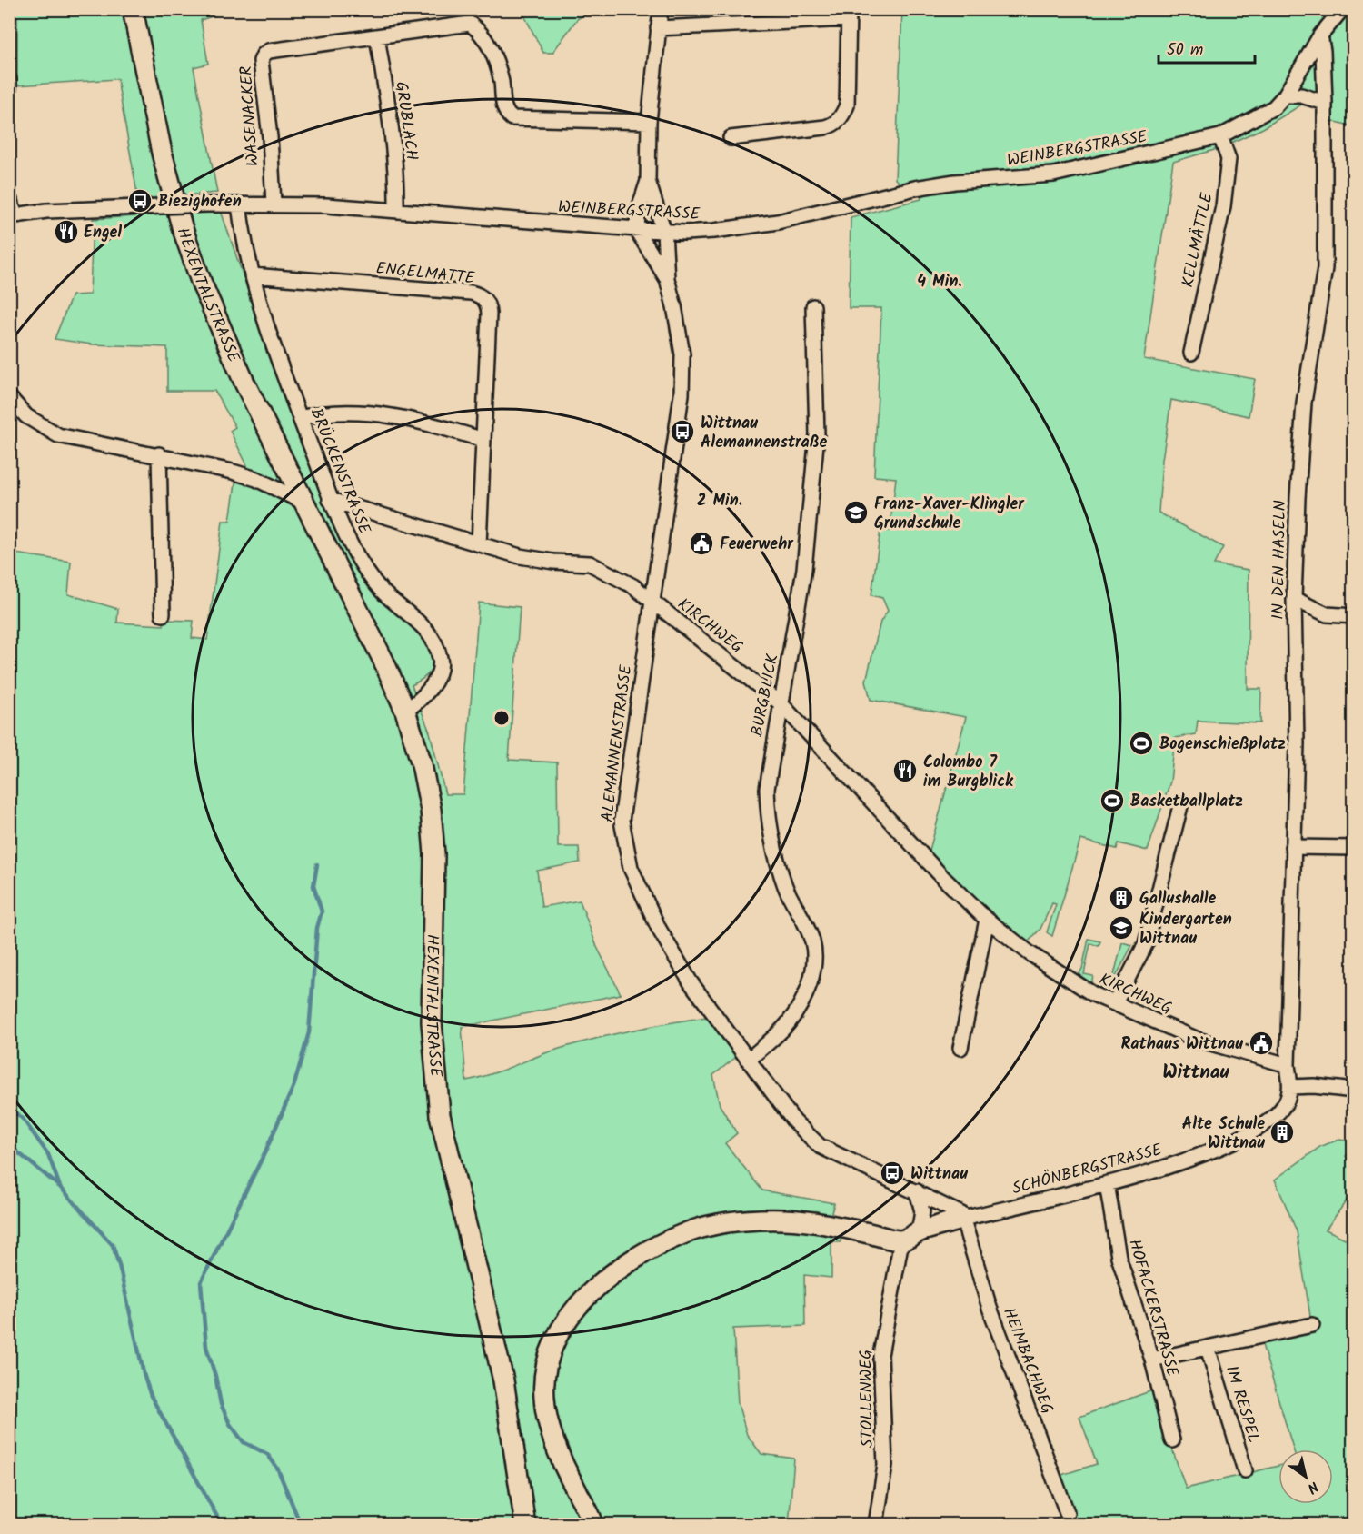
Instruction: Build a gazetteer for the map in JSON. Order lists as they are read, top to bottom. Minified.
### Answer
{"streets":{"main road":["HEXENTALSTRASSE"],"street":["WASENACKER","GRUBLACH","WEINBERGSTRASSE","KELLMÄTTLE","ENGELMATTE","BRÜCKENSTRASSE","IN DEN HASELN","KIRCHWEG","BURGBLICK","ALEMANNENSTRASSE","SCHÖNBERGSTRASSE","HOFACKERSTRASSE","HEIMBACHWEG","STOLLENWEG","IM RESPEL"]},"crossings":[["WASENACKER","GRUBLACH"],["WASENACKER","WEINBERGSTRASSE"],["WASENACKER","ALEMANNENSTRASSE"],["GRUBLACH","WEINBERGSTRASSE"],["WEINBERGSTRASSE","KELLMÄTTLE"],["WEINBERGSTRASSE","BRÜCKENSTRASSE"],["WEINBERGSTRASSE","IN DEN HASELN"],["WEINBERGSTRASSE","ALEMANNENSTRASSE"],["ENGELMATTE","BRÜCKENSTRASSE"],["ENGELMATTE","KIRCHWEG"],["HEXENTALSTRASSE","BRÜCKENSTRASSE"],["BRÜCKENSTRASSE","KIRCHWEG"],["IN DEN HASELN","KIRCHWEG"],["IN DEN HASELN","SCHÖNBERGSTRASSE"],["KIRCHWEG","BURGBLICK"],["KIRCHWEG","ALEMANNENSTRASSE"],["BURGBLICK","ALEMANNENSTRASSE"],["ALEMANNENSTRASSE","SCHÖNBERGSTRASSE"],["ALEMANNENSTRASSE","HEIMBACHWEG"],["SCHÖNBERGSTRASSE","HOFACKERSTRASSE"],["SCHÖNBERGSTRASSE","HEIMBACHWEG"],["HOFACKERSTRASSE","IM RESPEL"]],"districts":["Wittnau"],"places":{"bus stop":["Biezighofen","Wittnau Alemannenstraße","Wittnau"],"restaurant":["Engel","Colombo 7 im Burgblick"],"school or university":["Franz-Xaver-Klingler Grundschule","Kindergarten Wittnau"],"public building":["Feuerwehr","Rathaus Wittnau"],"sports":["Bogenschießplatz","Basketballplatz"],"building":["Gallushalle","Alte Schule Wittnau"]},"scale_bar":"50 m","north":"bottom right","rings":["4 Min.","2 Min."]}
